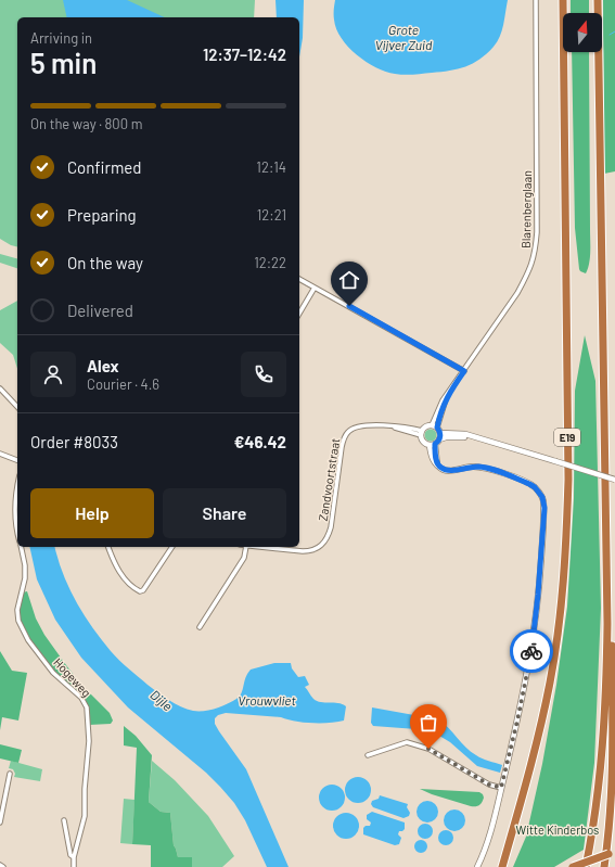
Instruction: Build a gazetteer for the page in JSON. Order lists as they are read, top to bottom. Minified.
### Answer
{"streets":{"highway":["E19"],"street":["Blarenberglaan","Zandvoortstraat","Hogeweg"]},"crossings":[["Blarenberglaan","Zandvoortstraat"]],"water":["Grote Vijver Zuid","Dijle","Vrouwvliet"],"parks":["Witte Kinderbos"],"north":"top","page":{"heading":["5 min","Arriving in","12:37–12:42"],"panel":["Alex","Courier · 4.6","Order #8033","€46.42"],"bar":"On the way · 800 m","list":[["Confirmed","12:14"],["Preparing","12:21"],["On the way","12:22"],"Delivered"],"buttons":["Help","Share"]}}
